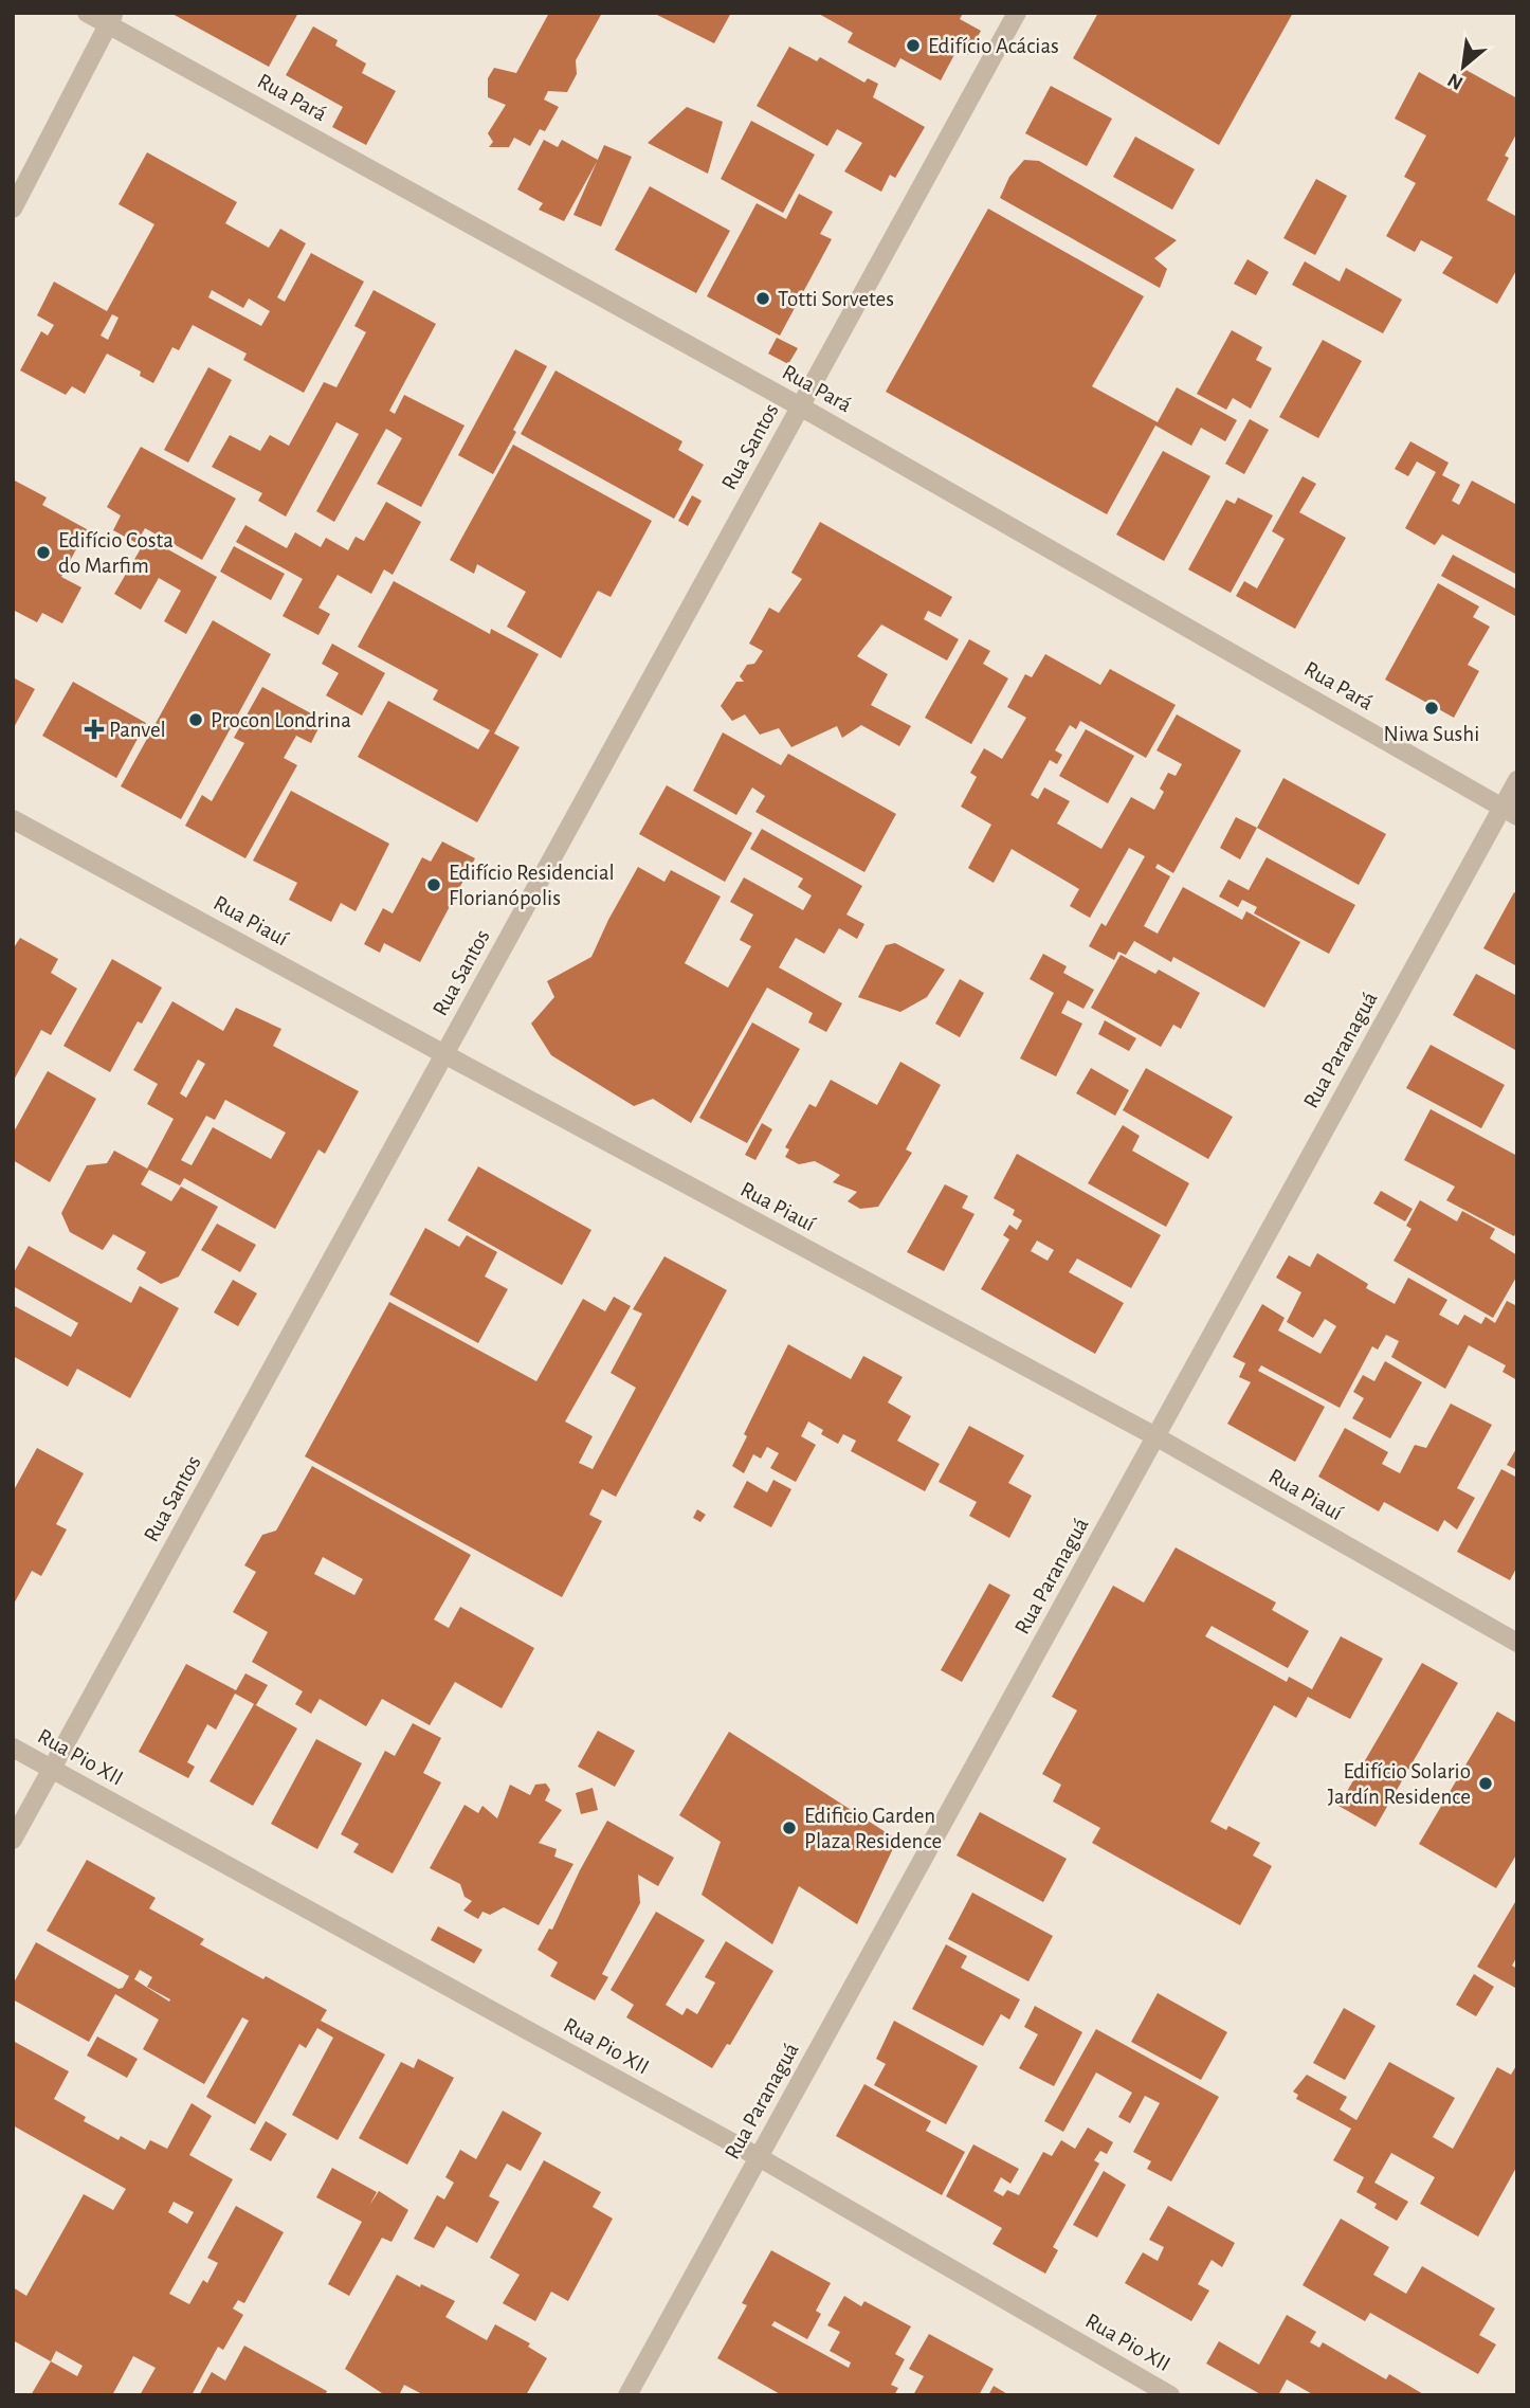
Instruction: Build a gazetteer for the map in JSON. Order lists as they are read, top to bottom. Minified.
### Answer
{"streets":{"street":["Rua Pará","Rua Santos","Rua Piauí","Rua Paranaguá","Rua Pio XII"]},"crossings":[["Rua Pará","Rua Santos"],["Rua Pará","Rua Paranaguá"],["Rua Santos","Rua Piauí"],["Rua Santos","Rua Pio XII"],["Rua Piauí","Rua Paranaguá"],["Rua Paranaguá","Rua Pio XII"]],"places":{"other":["Edifício Acácias","Totti Sorvetes","Edifício Costa do Marfim","Niwa Sushi","Procon Londrina","Edifício Residencial Florianópolis","Edifício Solario Jardín Residence","Edificio Garden Plaza Residence"],"health":["Panvel"]},"north":"bottom left"}
